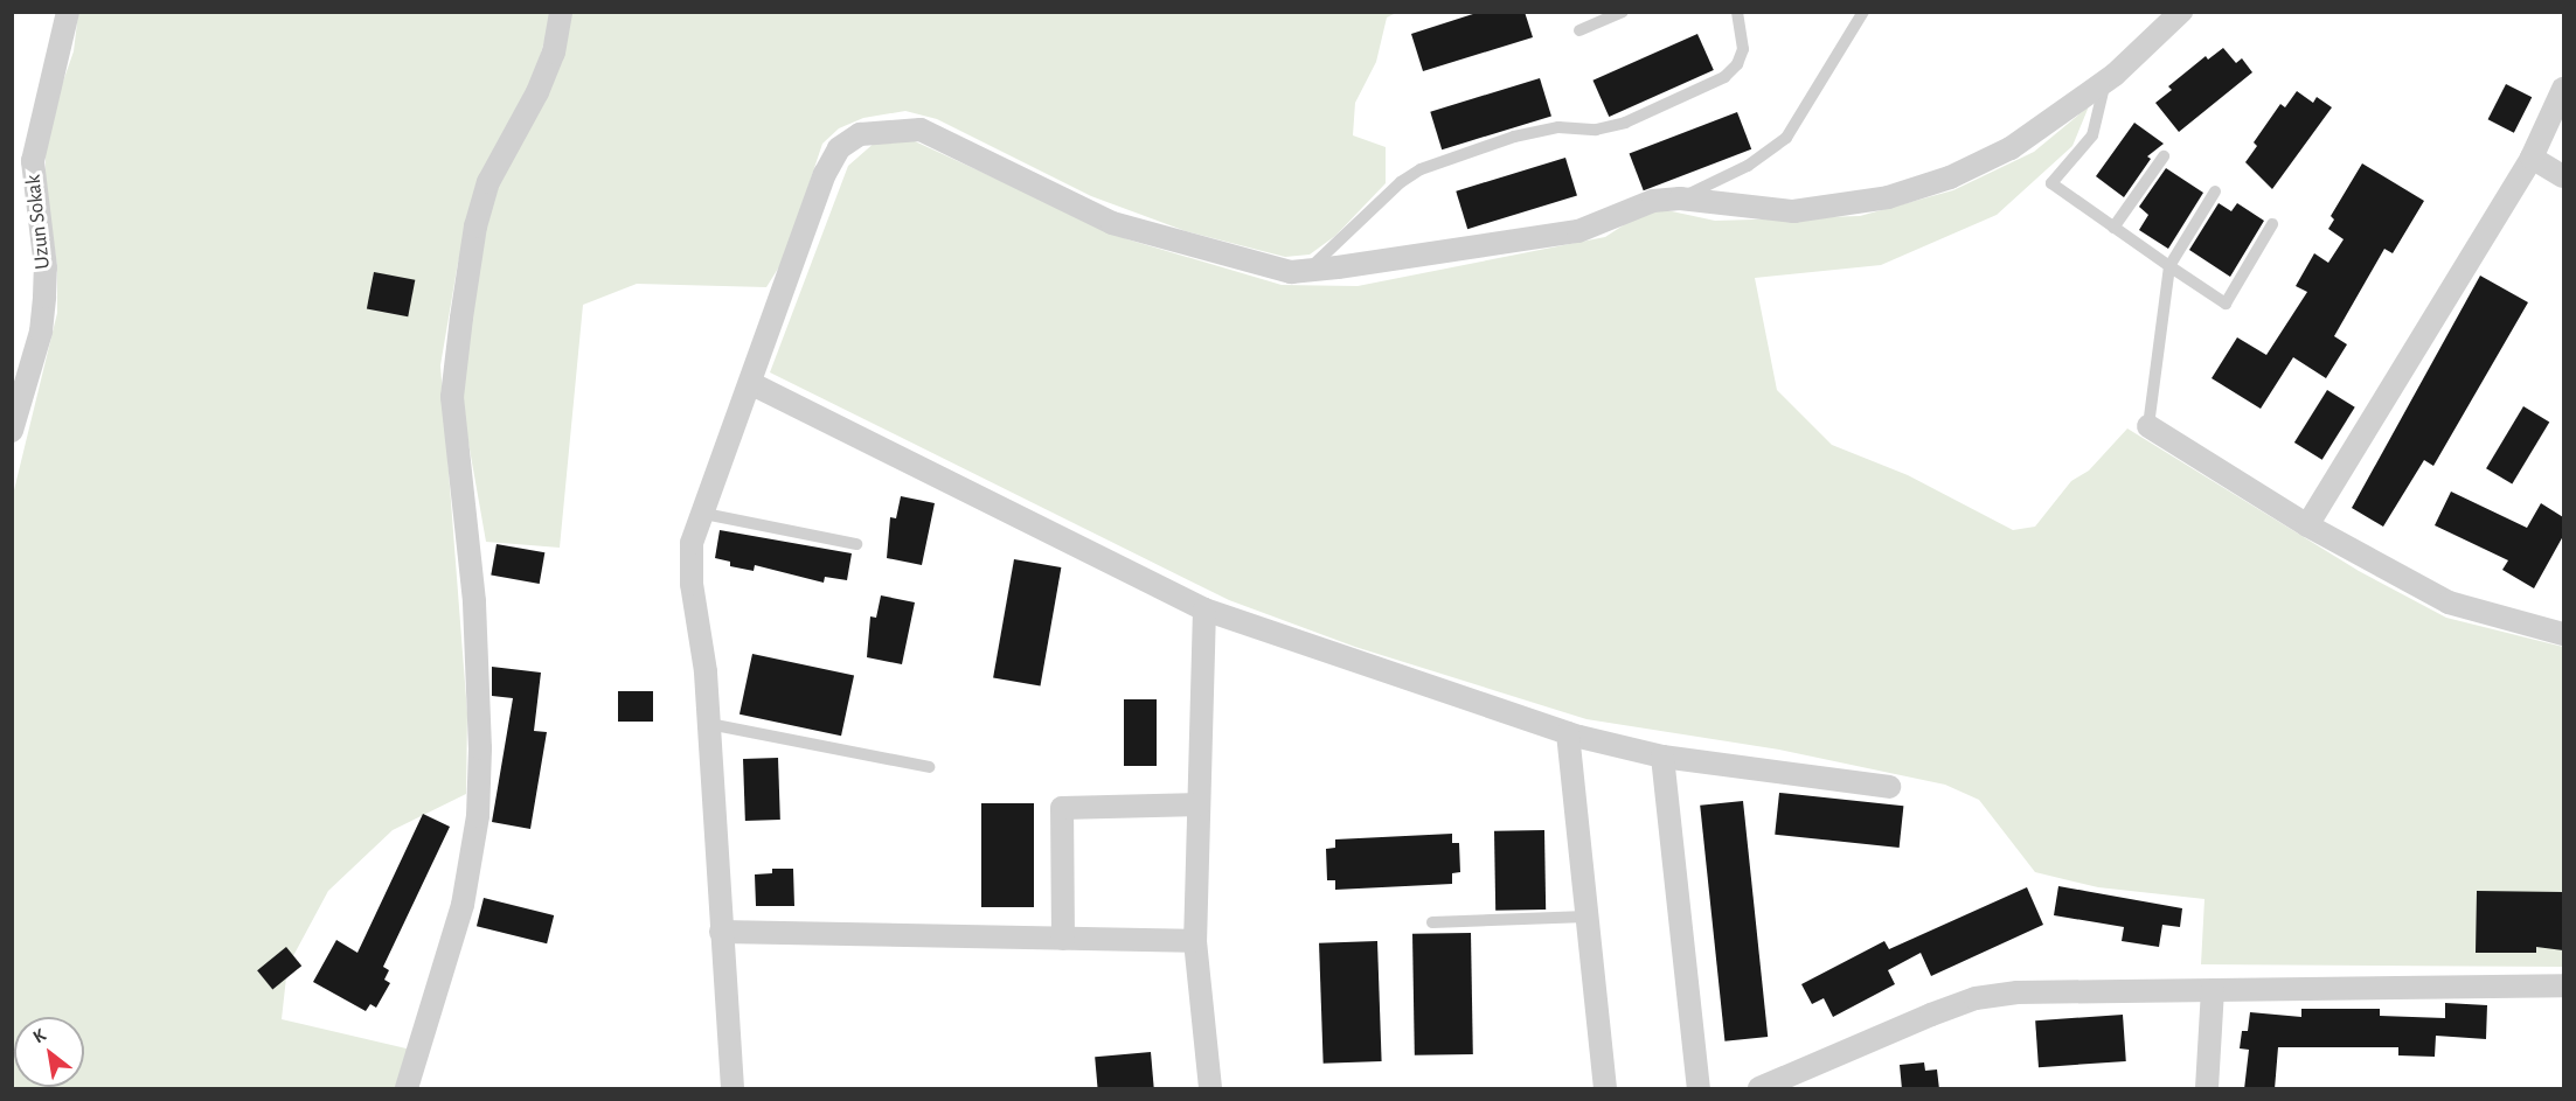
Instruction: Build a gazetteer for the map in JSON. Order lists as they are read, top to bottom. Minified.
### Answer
{"streets":{"street":["Uzun Sokak"]},"north":"top left"}
